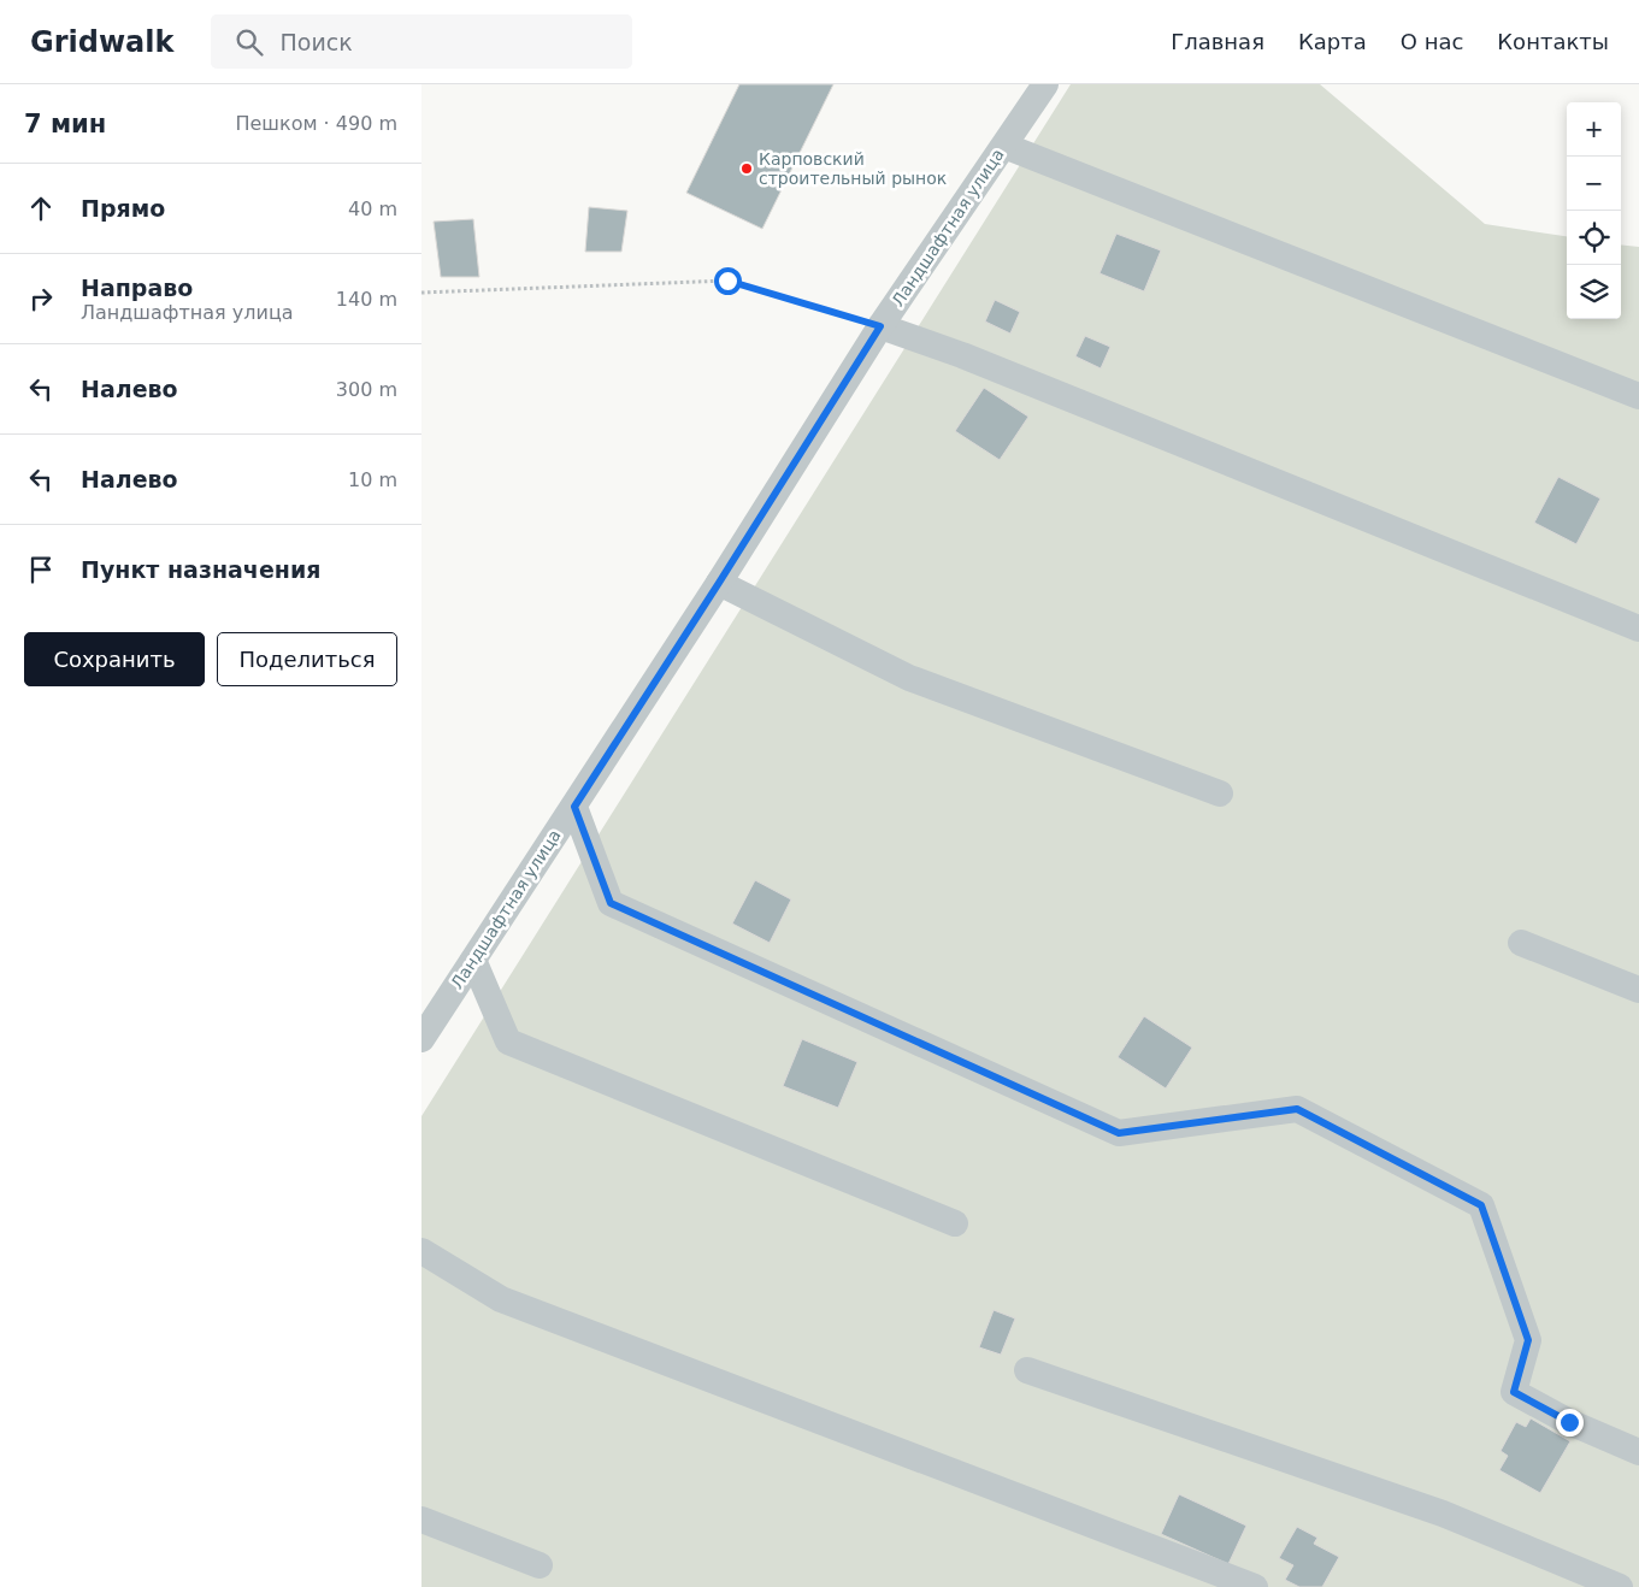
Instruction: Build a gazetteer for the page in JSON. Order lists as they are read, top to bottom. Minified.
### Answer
{"streets":{"street":["Ландшафтная улица"]},"places":["Карповский строительный рынок"],"page":{"header":"Gridwalk","search":"Поиск","nav":["Главная","Карта","О нас","Контакты"],"heading":["7 мин","Пешком · 490 m"],"map_buttons":["+","−"],"list":[["Прямо","40 m"],["Направо","Ландшафтная улица","140 m"],["Налево","300 m"],["Налево","10 m"],"Пункт назначения"],"buttons":["Сохранить","Поделиться"]}}
